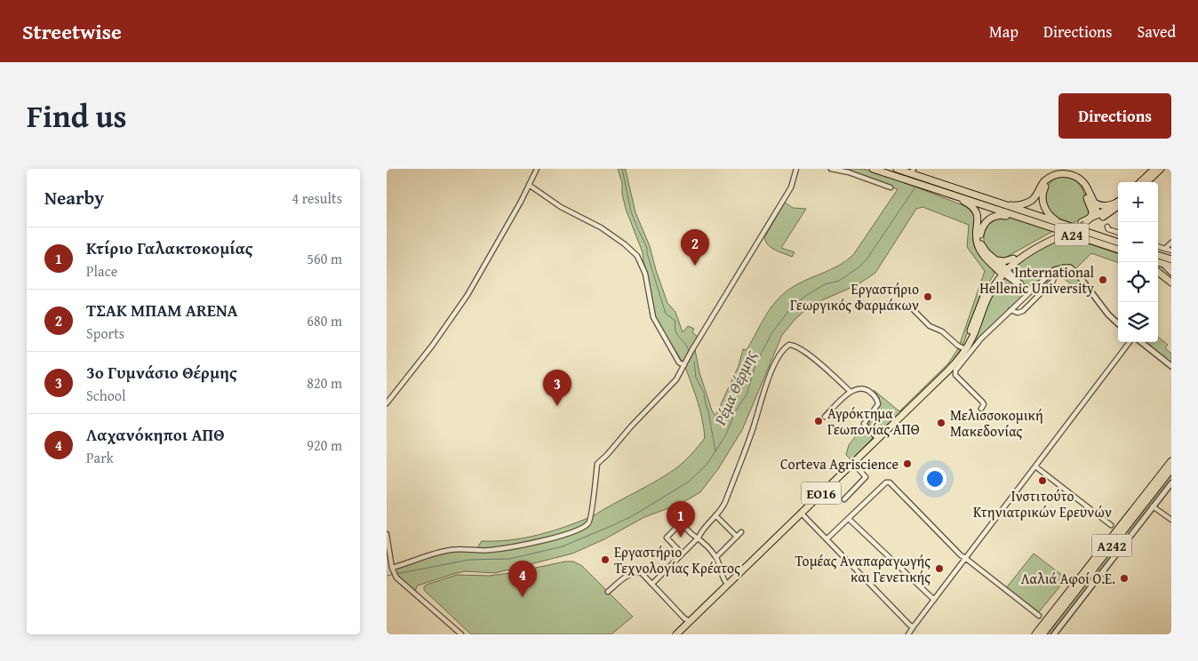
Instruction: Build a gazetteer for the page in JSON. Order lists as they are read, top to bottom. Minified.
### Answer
{"streets":{"main road":["Α24","ΕΟ16","Α242"]},"water":["Ρέμα Θέρμης"],"places":["International Hellenic University","Εργαστήριο Γεωργικός Φαρμάκων","Αγρόκτημα Γεωπονίας ΑΠΘ","Μελισσοκομική Μακεδονίας","Corteva Agriscience","Ινστιτούτο Κτηνιατρικών Ερευνών","Εργαστήριο Τεχνολογίας Κρέατος","Τομέας Αναπαραγωγής και Γενετικής","Λαλιά Αφοί Ο.Ε."],"page":{"header":"Streetwise","nav":["Map","Directions","Saved"],"title":"Find us","buttons":"Directions","heading":["Nearby","4 results"],"map_buttons":["+","−"],"list":[{"mark":"1","name":"Κτίριο Γαλακτοκομίας","note":"Place","value":"560 m"},{"mark":"2","name":"ΤΣΑΚ ΜΠΑΜ ARENA","note":"Sports","value":"680 m"},{"mark":"3","name":"3ο Γυμνάσιο Θέρμης","note":"School","value":"820 m"},{"mark":"4","name":"Λαχανόκηποι ΑΠΘ","note":"Park","value":"920 m"}],"pins":["2","3","1","4"]}}
